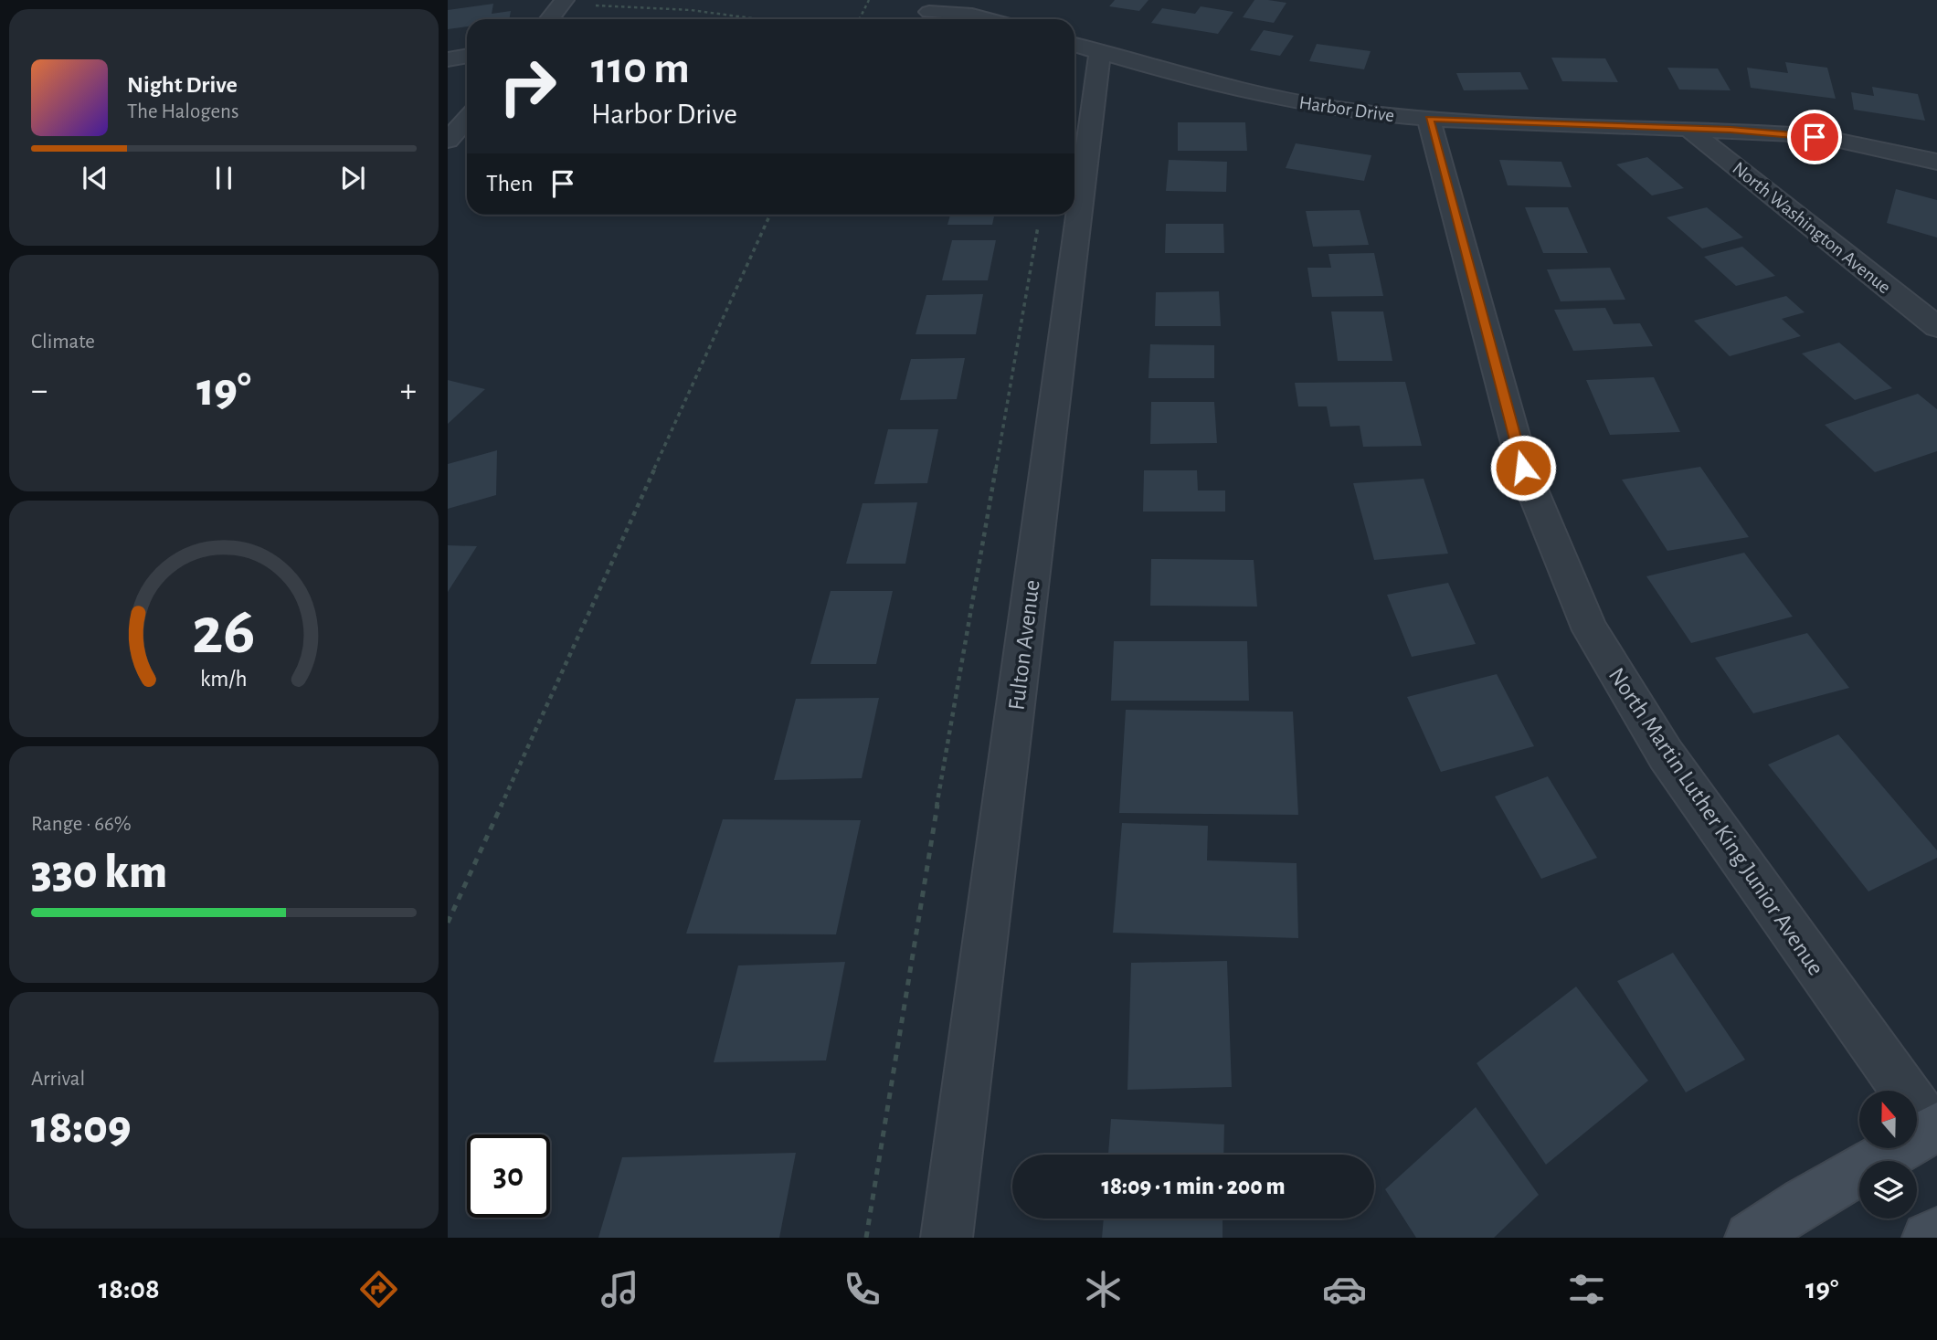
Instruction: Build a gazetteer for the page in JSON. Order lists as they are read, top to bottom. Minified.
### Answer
{"streets":{"street":["Harbor Drive","North Washington Avenue","Fulton Avenue","North Martin Luther King Junior Avenue"]},"crossings":[["Harbor Drive","North Washington Avenue"],["Harbor Drive","Fulton Avenue"],["Harbor Drive","North Martin Luther King Junior Avenue"]],"north":"top","page":{"turn":["110 m","Harbor Drive"],"song":["Night Drive","The Halogens"],"then":"Then","tile":["Climate",["Range · 66%","330 km"],["Arrival","18:09"]],"heat":["−","19°","+"],"limit":"30","trip":"18:09 · 1 min · 200 m","tabs":["18:08","19°"],"gauge":["26","km/h"]}}
